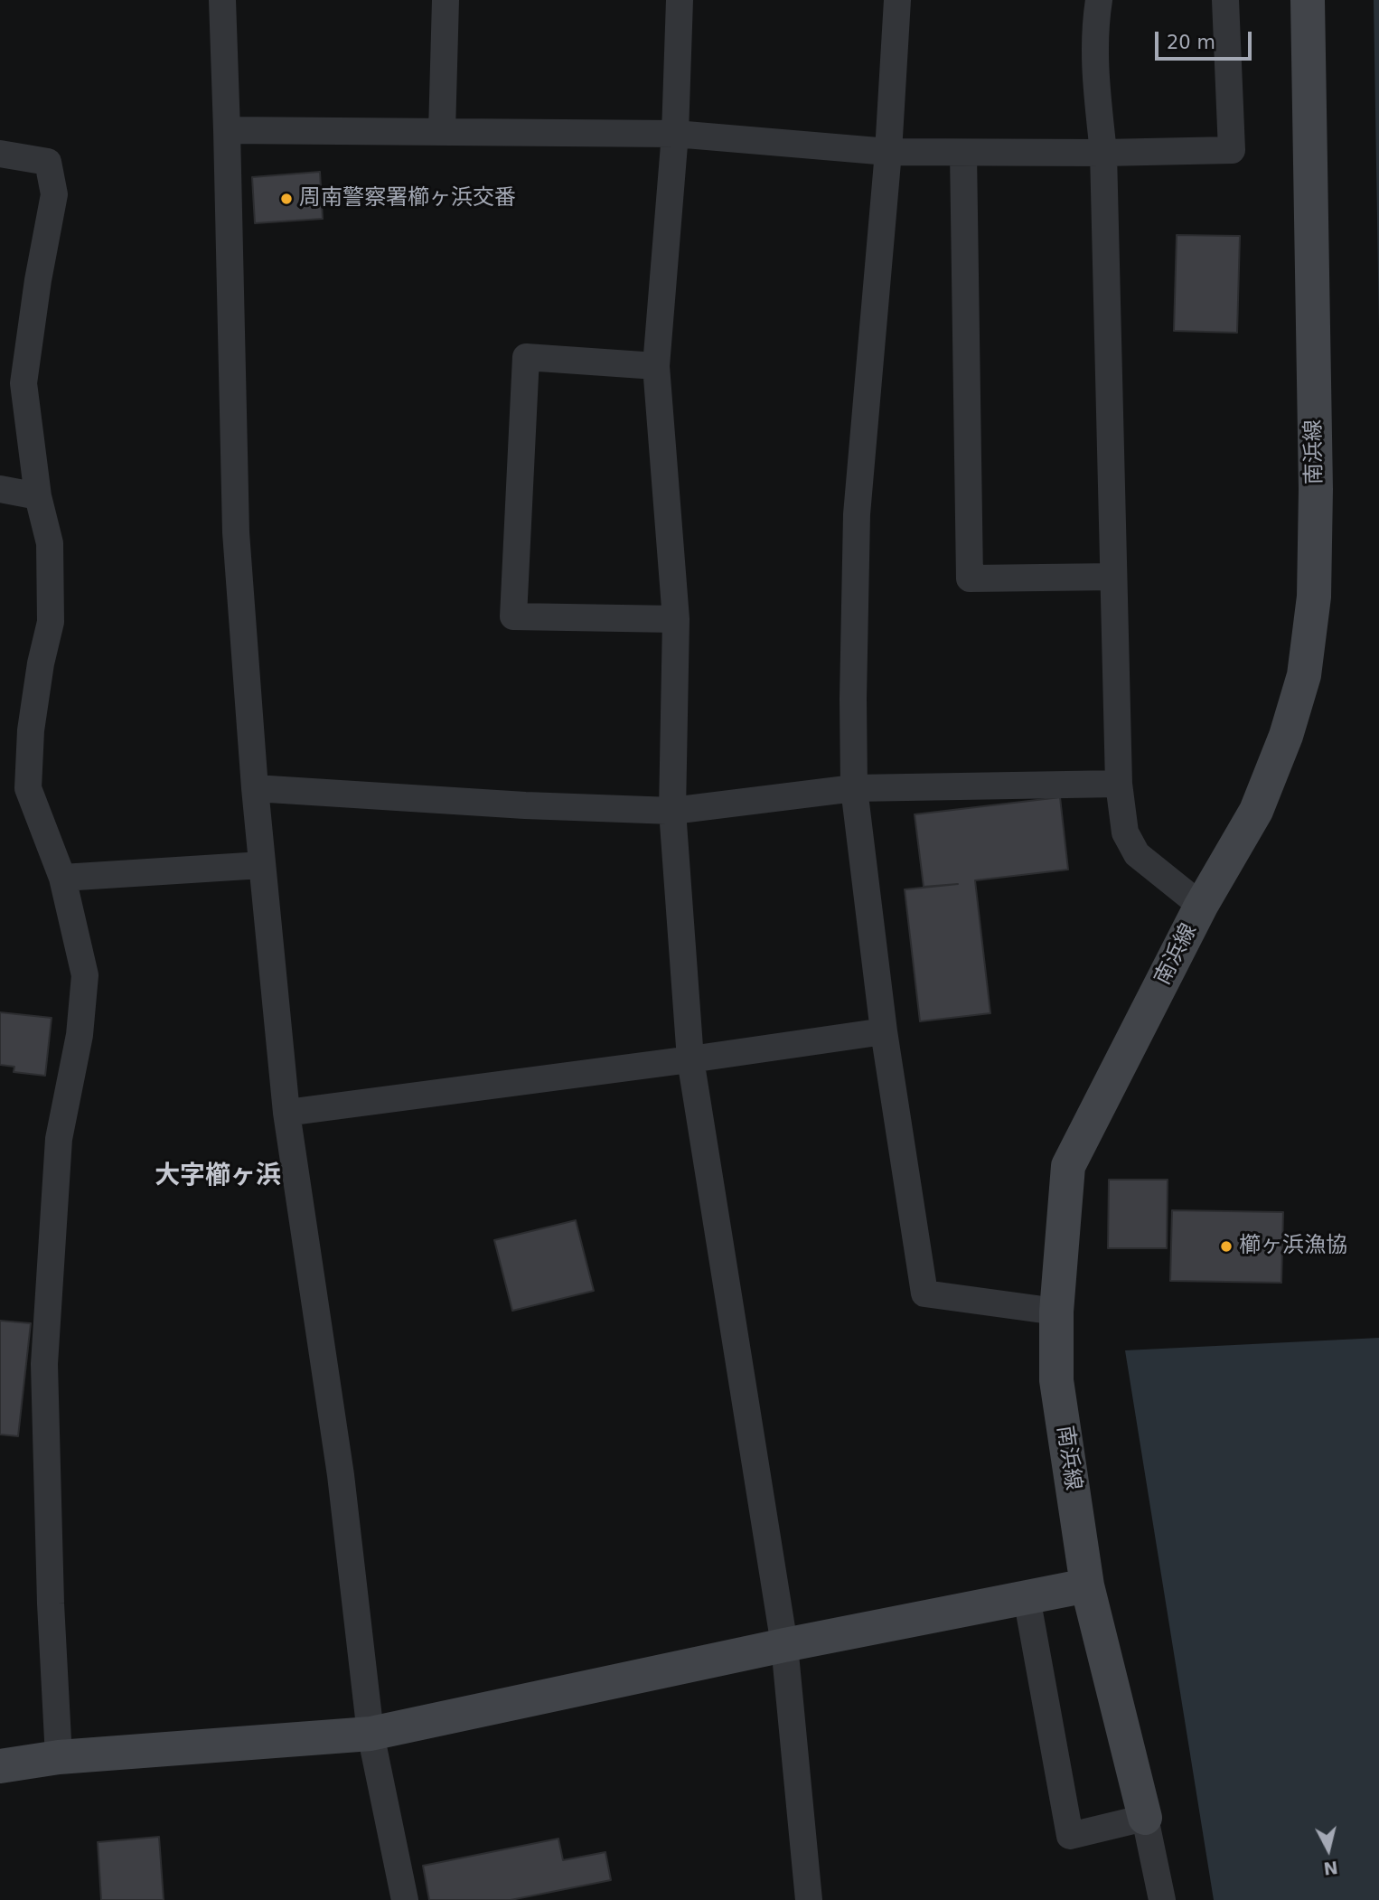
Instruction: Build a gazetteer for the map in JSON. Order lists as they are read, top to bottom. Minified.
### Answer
{"streets":{"street":["南浜線"]},"districts":["大字櫛ヶ浜"],"places":["周南警察署櫛ヶ浜交番","櫛ヶ浜漁協"],"scale_bar":"20 m","north":"bottom"}
